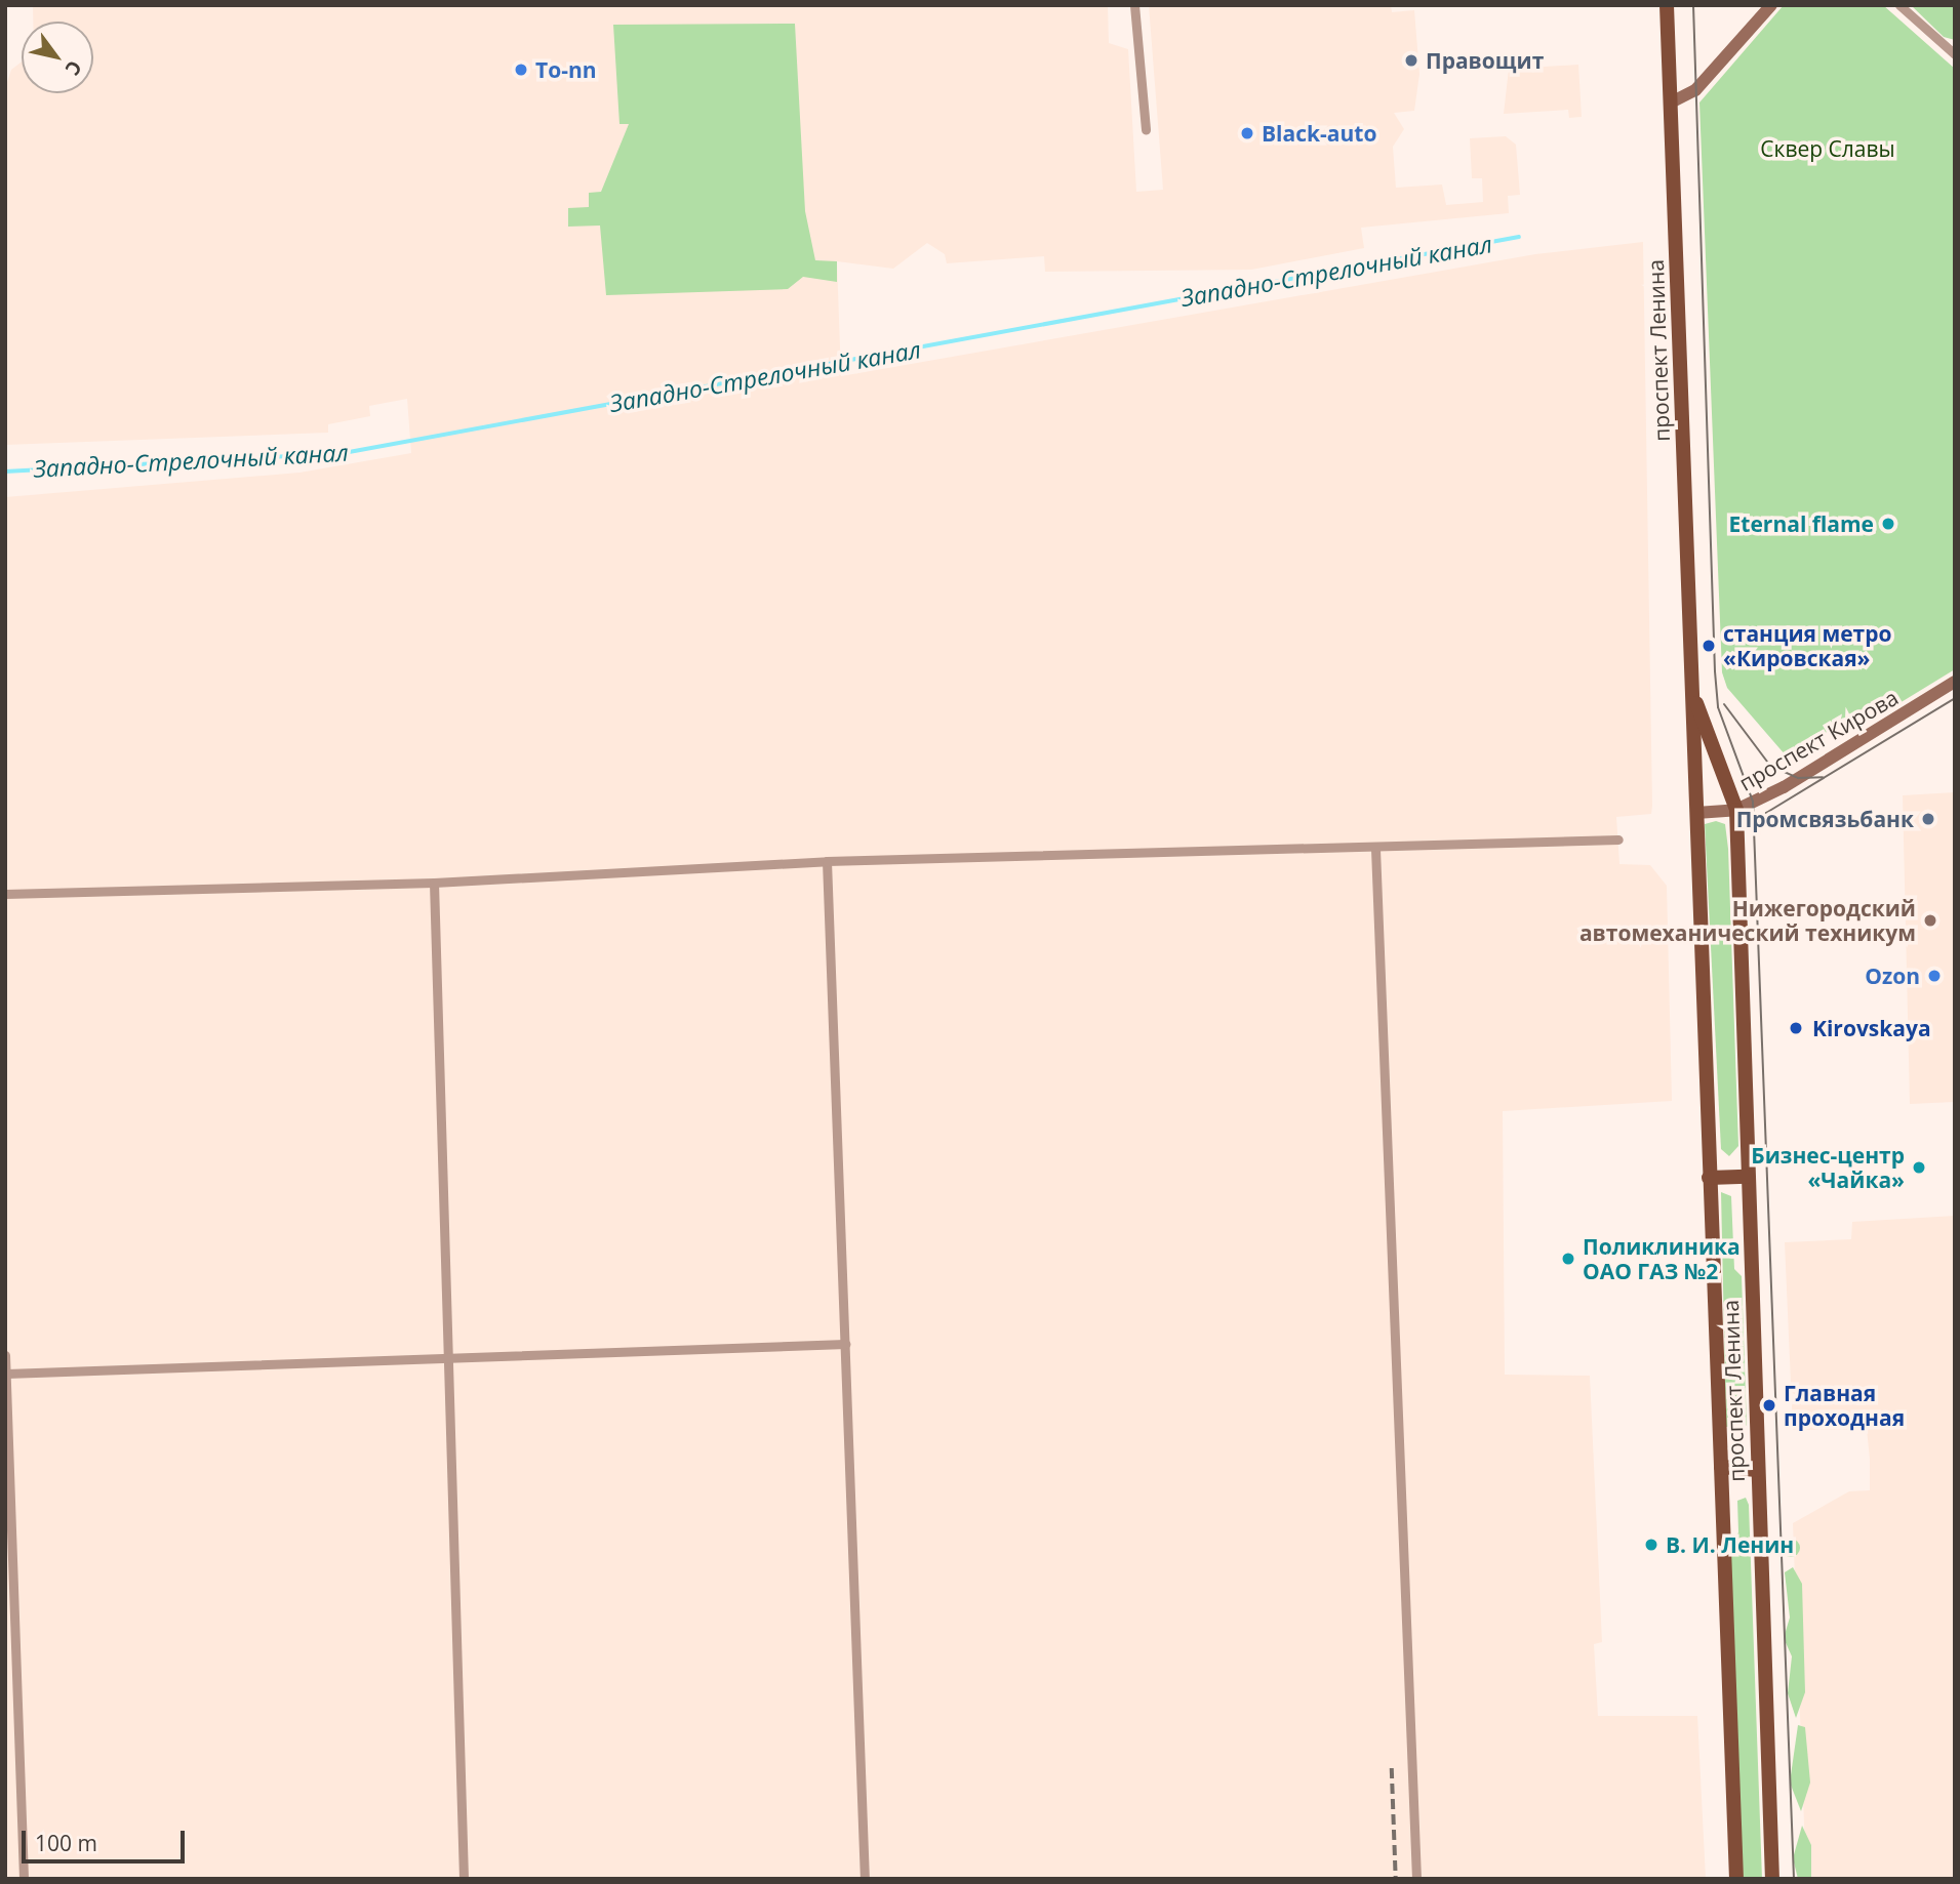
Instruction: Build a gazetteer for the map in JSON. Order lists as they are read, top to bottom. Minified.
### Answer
{"streets":{"main road":["проспект Ленина"],"street":["проспект Кирова"]},"crossings":[["проспект Ленина","проспект Кирова"]],"water":["Западно-Стрелочный канал"],"parks":["Сквер Славы"],"places":["Правощит","To-nn","Black-auto","Eternal flame","станция метро «Кировская»","Промсвязьбанк","Нижегородский автомеханический техникум","Ozon","Kirovskaya","Бизнес-центр «Чайка»","Поликлиника ОАО ГАЗ №2","Главная проходная","В. И. Ленин"],"scale_bar":"100 m","north":"bottom right"}
